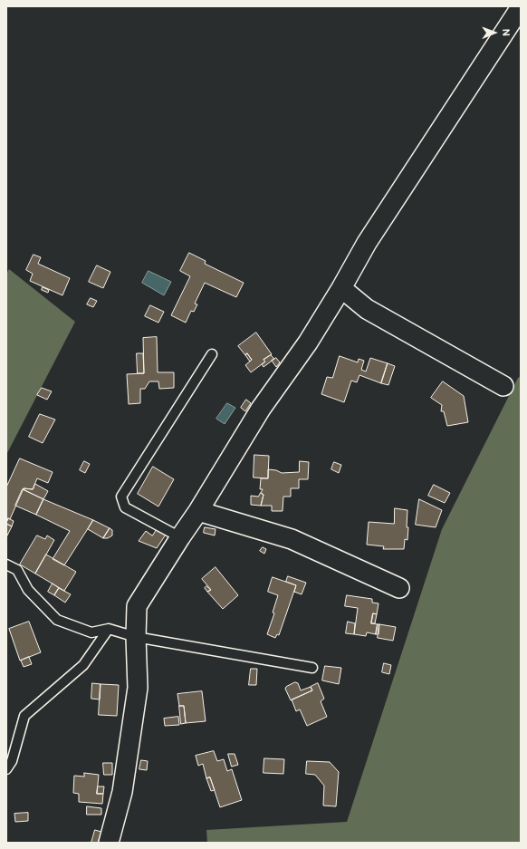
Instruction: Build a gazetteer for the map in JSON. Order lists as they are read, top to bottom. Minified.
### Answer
{"north":"right"}
